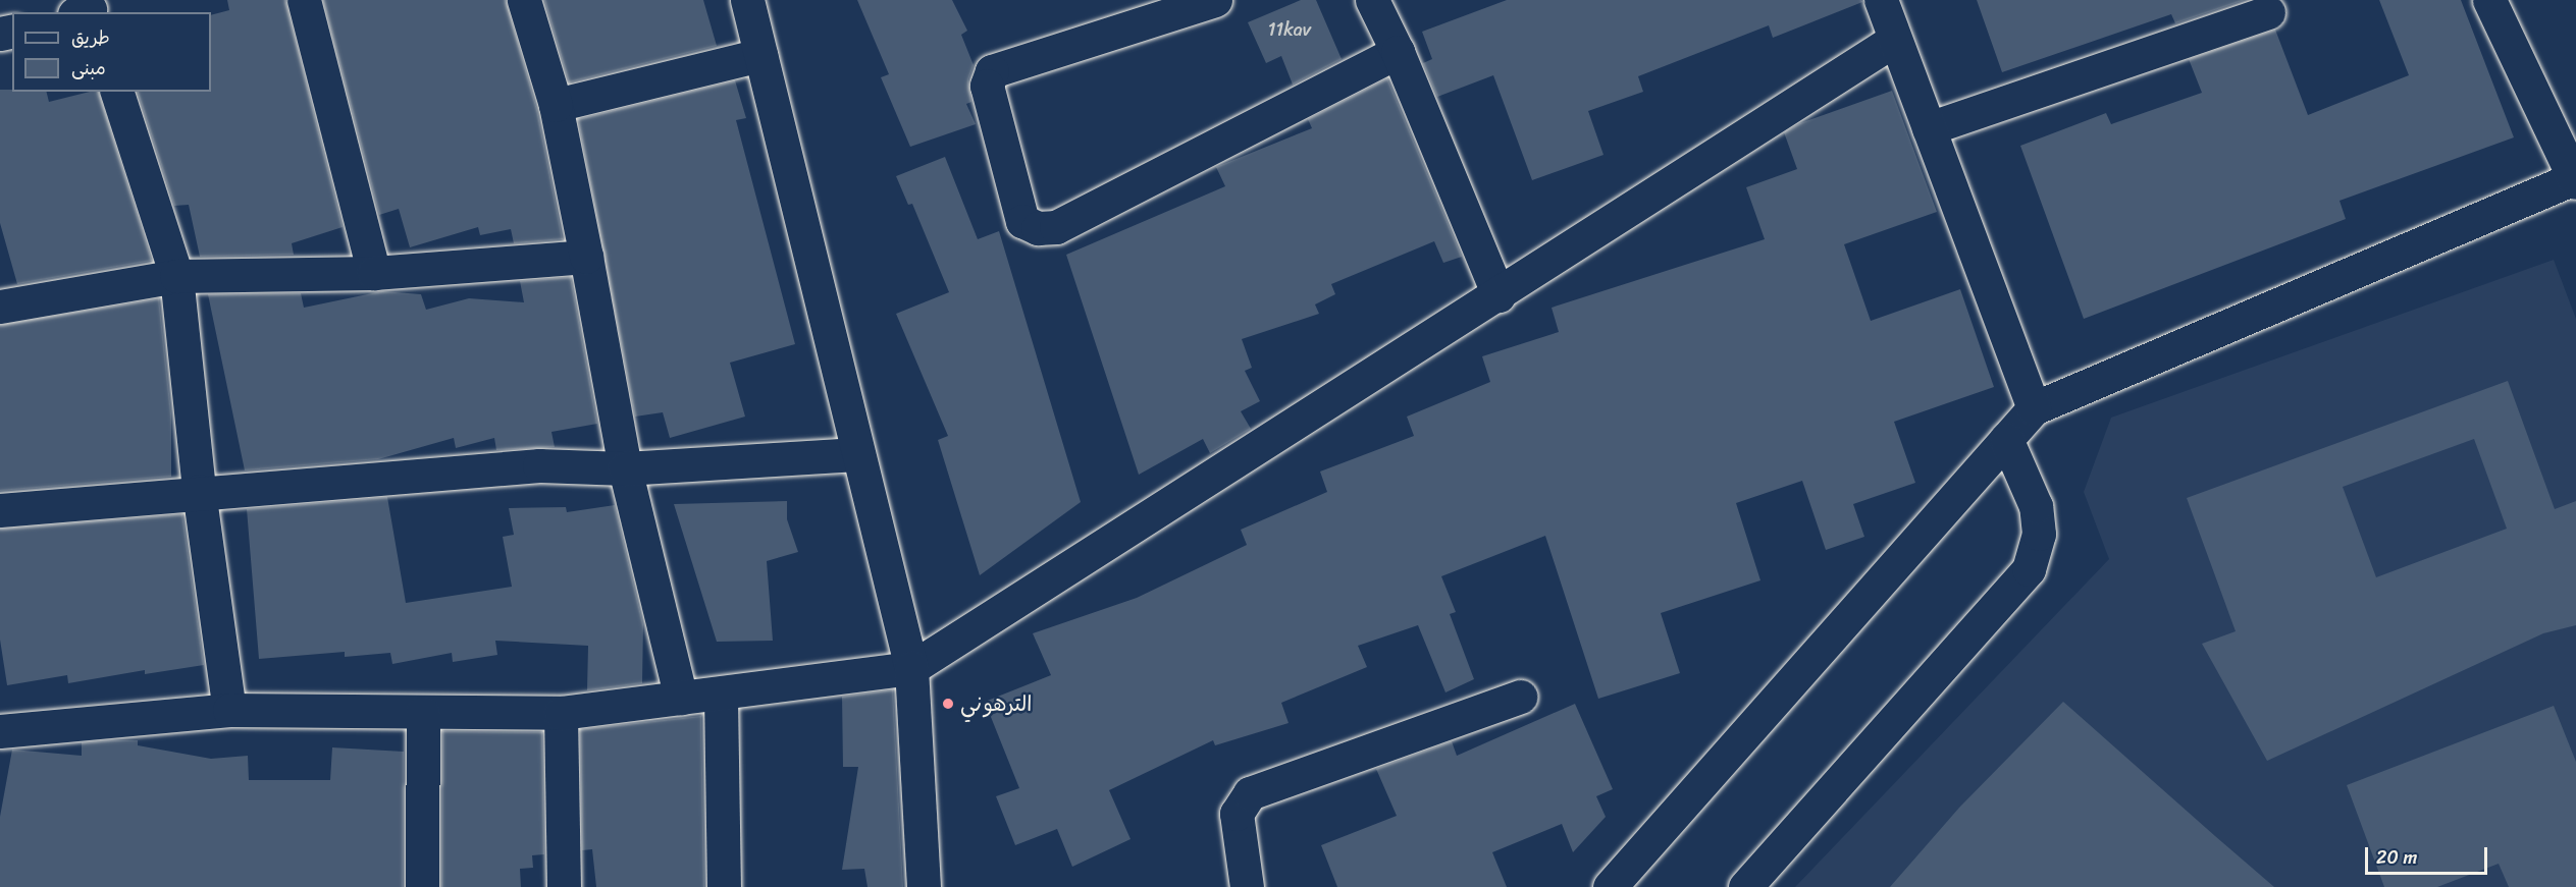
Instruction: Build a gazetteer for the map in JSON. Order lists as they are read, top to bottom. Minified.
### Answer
{"places":["الترهوني"],"house_numbers":["11kav"],"legend":["طريق","مبنى"],"scale_bar":"20 m"}
